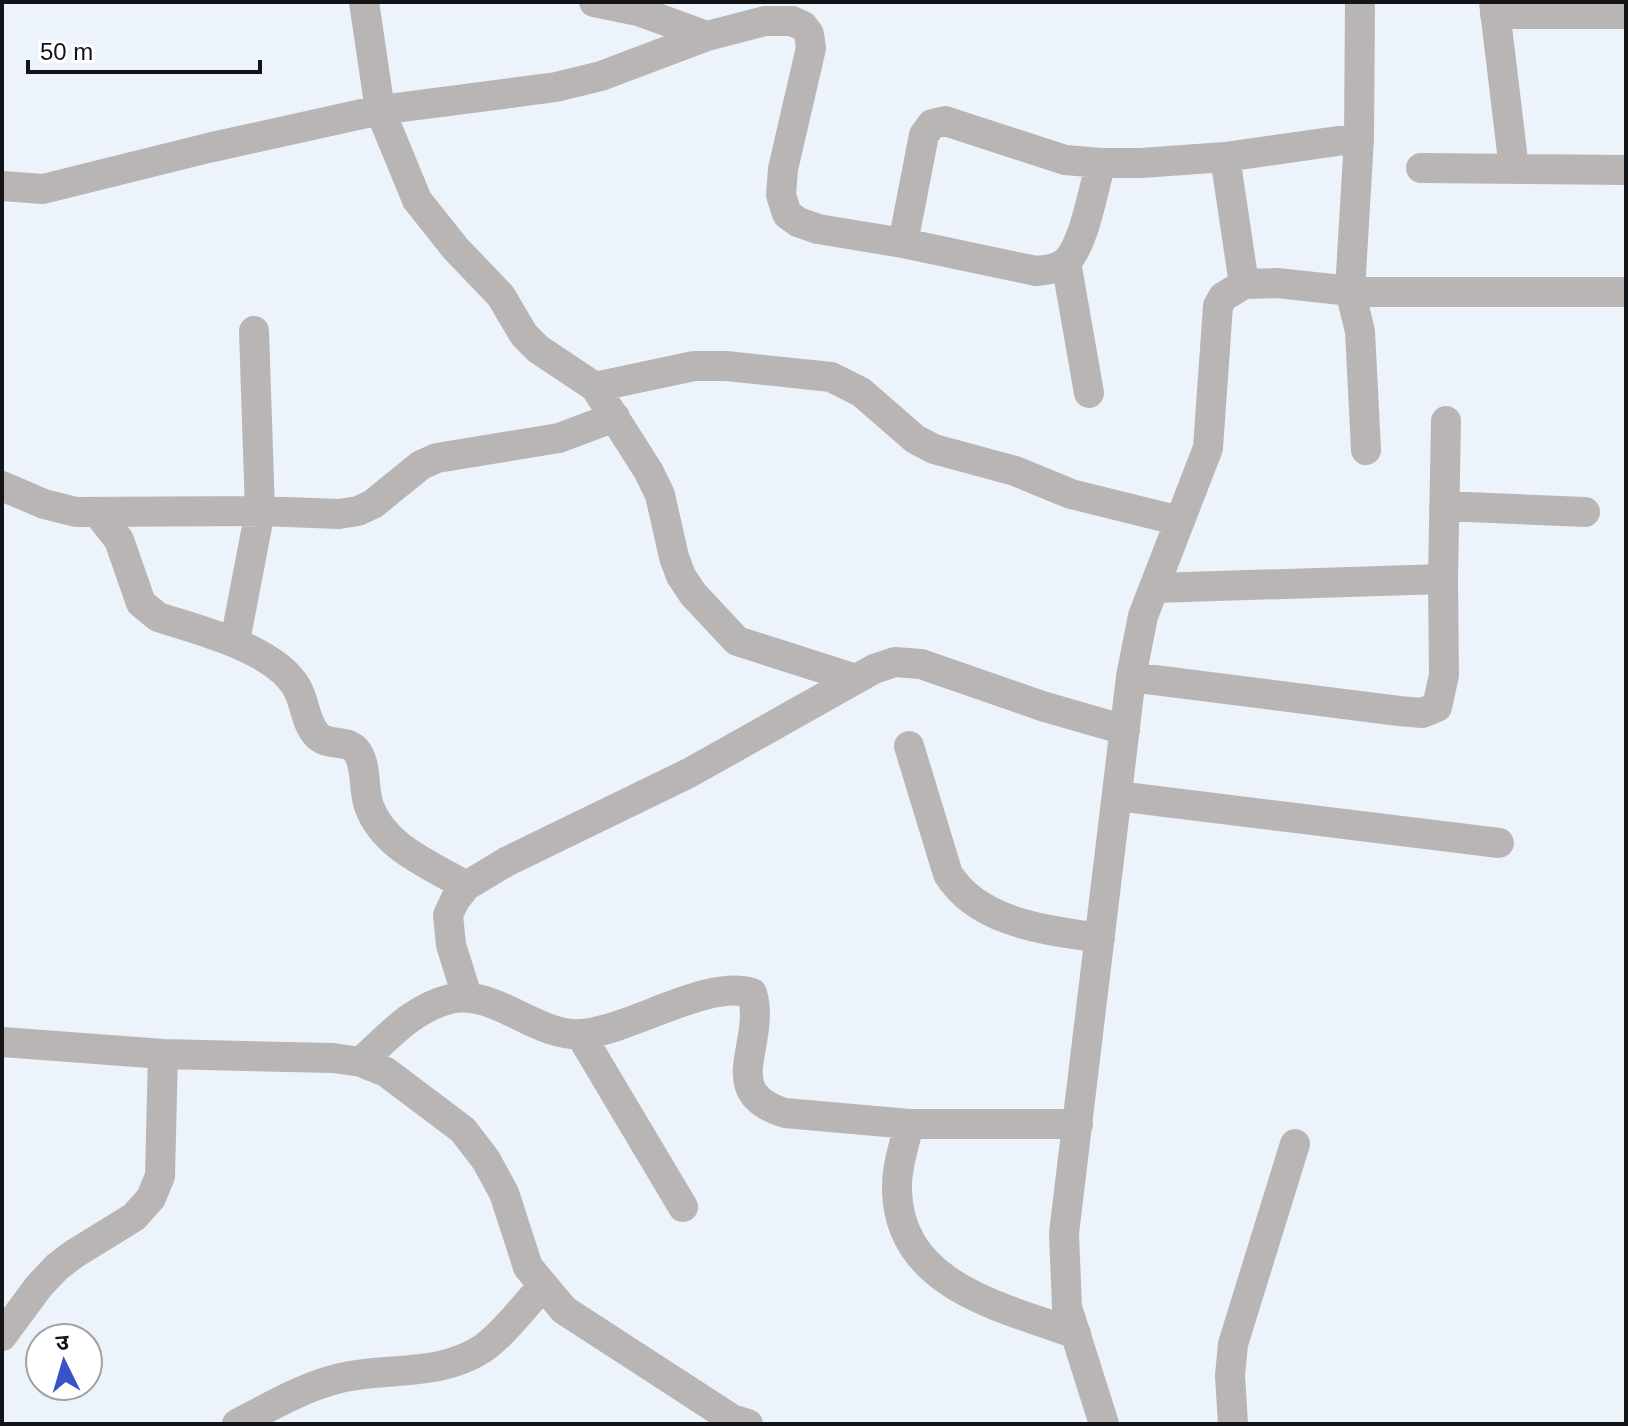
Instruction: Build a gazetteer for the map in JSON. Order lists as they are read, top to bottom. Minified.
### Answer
{"scale_bar":"50 m","north":"top"}
